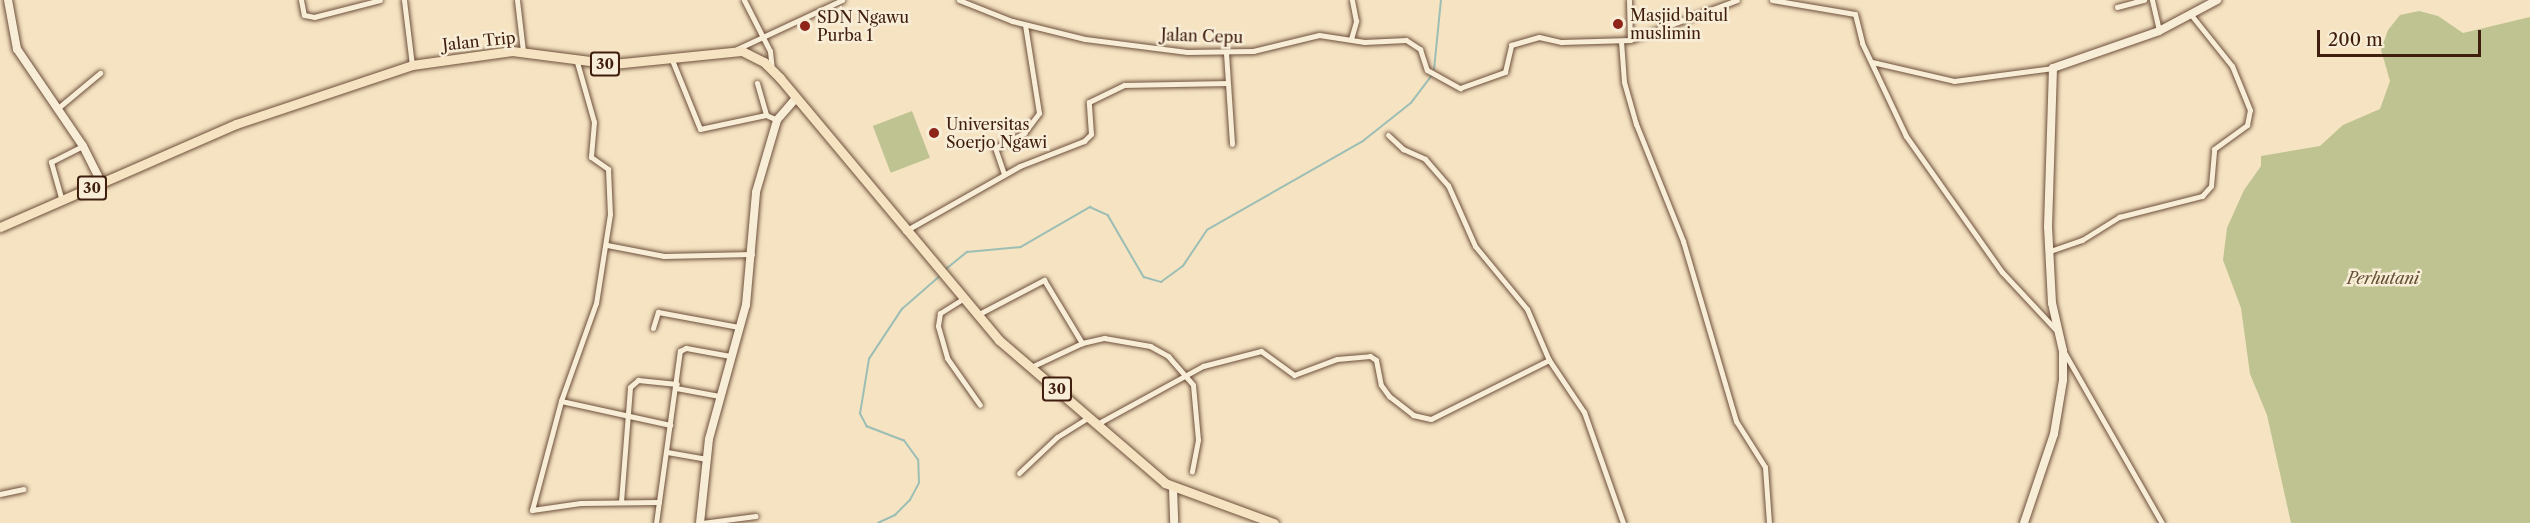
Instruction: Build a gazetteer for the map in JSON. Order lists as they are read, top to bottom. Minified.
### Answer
{"streets":{"highway":["Jalan Trip","30"],"street":["Jalan Cepu"]},"crossings":[["Jalan Trip","30"]],"parks":["Perhutani"],"places":["Masjid baitul muslimin","SDN Ngawu Purba 1","Universitas Soerjo Ngawi"],"scale_bar":"200 m"}
